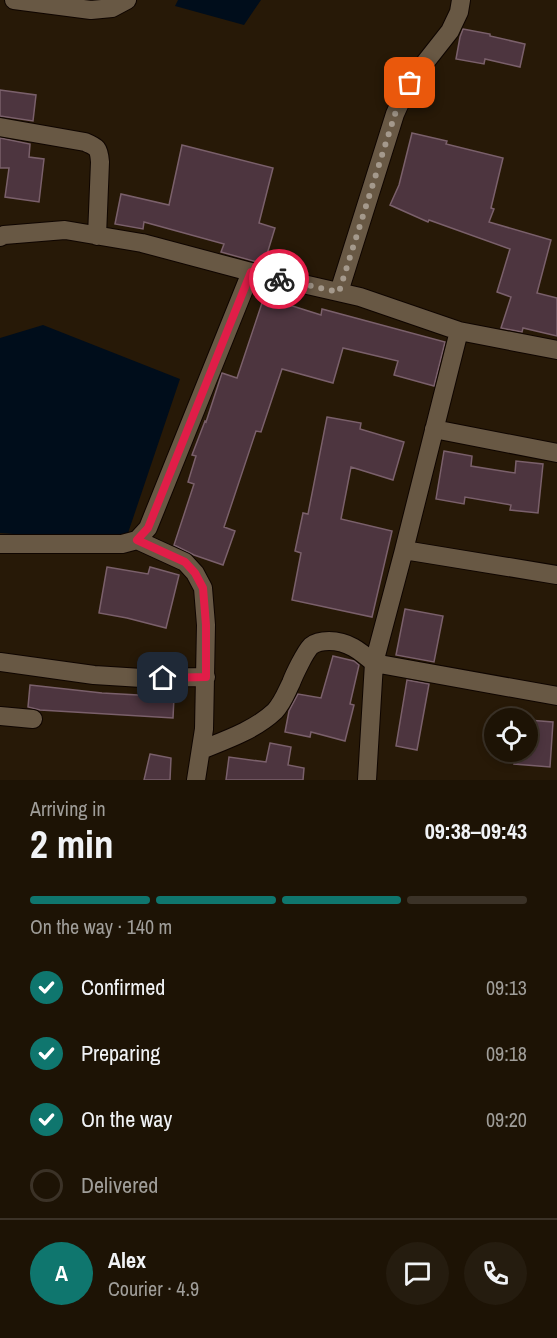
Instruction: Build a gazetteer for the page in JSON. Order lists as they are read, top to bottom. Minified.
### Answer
{"page":{"heading":["2 min","Arriving in","09:38–09:43"],"panel":["Alex","Courier · 4.9"],"bar":"On the way · 140 m","list":[["Confirmed","09:13"],["Preparing","09:18"],["On the way","09:20"],"Delivered"],"round":"A"}}
